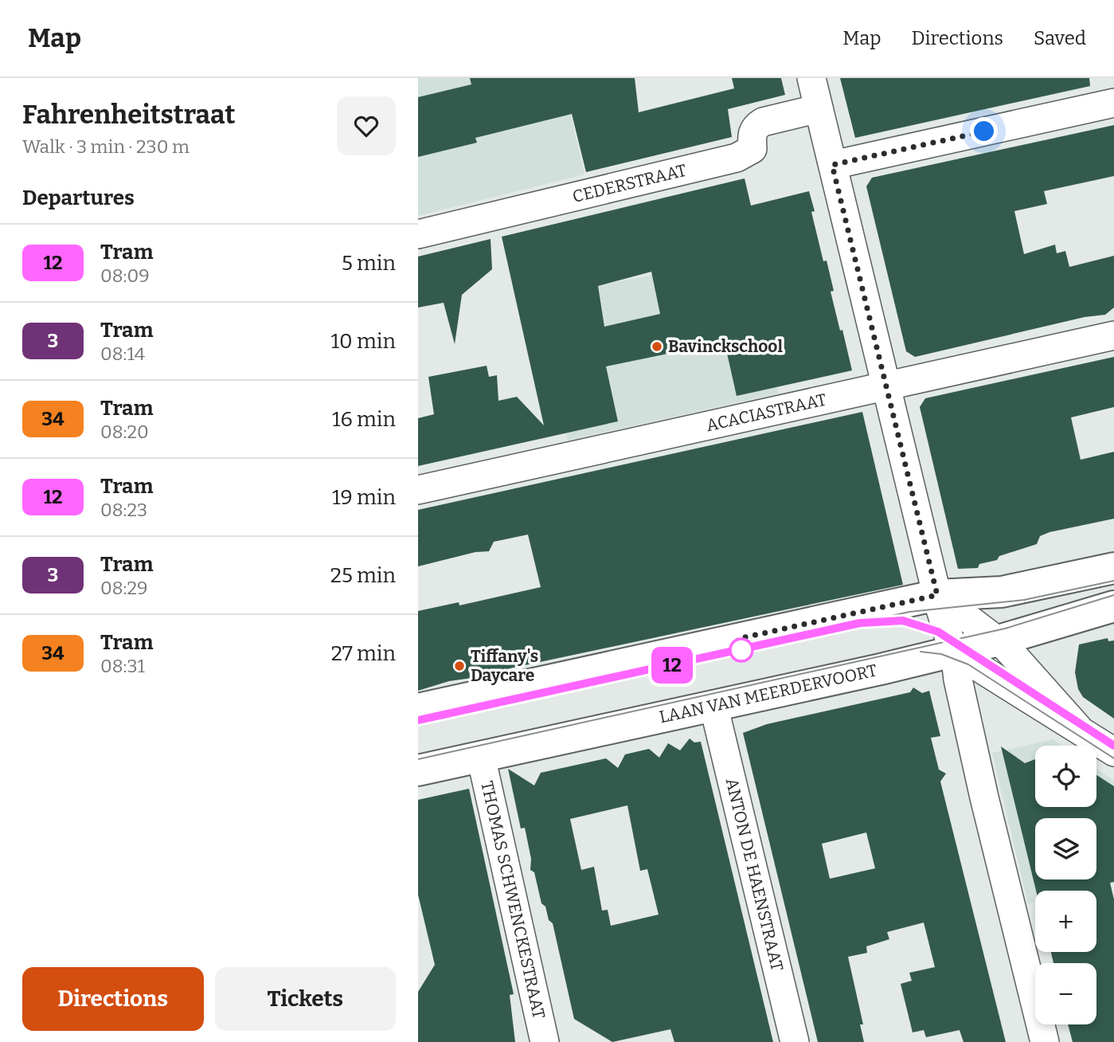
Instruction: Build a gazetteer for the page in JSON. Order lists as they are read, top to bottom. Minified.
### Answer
{"streets":{"street":["CEDERSTRAAT","ACACIASTRAAT","LAAN VAN MEERDERVOORT","ANTON DE HAENSTRAAT","THOMAS SCHWENCKESTRAAT"]},"crossings":[["LAAN VAN MEERDERVOORT","ANTON DE HAENSTRAAT"],["LAAN VAN MEERDERVOORT","THOMAS SCHWENCKESTRAAT"]],"places":["Bavinckschool","Tiffany's Daycare"],"lines":["tram line 12"],"page":{"header":"Map","nav":["Map","Directions","Saved"],"heading":[["Fahrenheitstraat","Walk · 3 min · 230 m"],"Departures"],"on_map":"12","list":[{"mark":"12","name":"Tram","note":"08:09","value":"5 min"},{"mark":"3","name":"Tram","note":"08:14","value":"10 min"},{"mark":"34","name":"Tram","note":"08:20","value":"16 min"},{"mark":"12","name":"Tram","note":"08:23","value":"19 min"},{"mark":"3","name":"Tram","note":"08:29","value":"25 min"},{"mark":"34","name":"Tram","note":"08:31","value":"27 min"}],"map_buttons":["+","−"],"buttons":["Directions","Tickets"]}}
